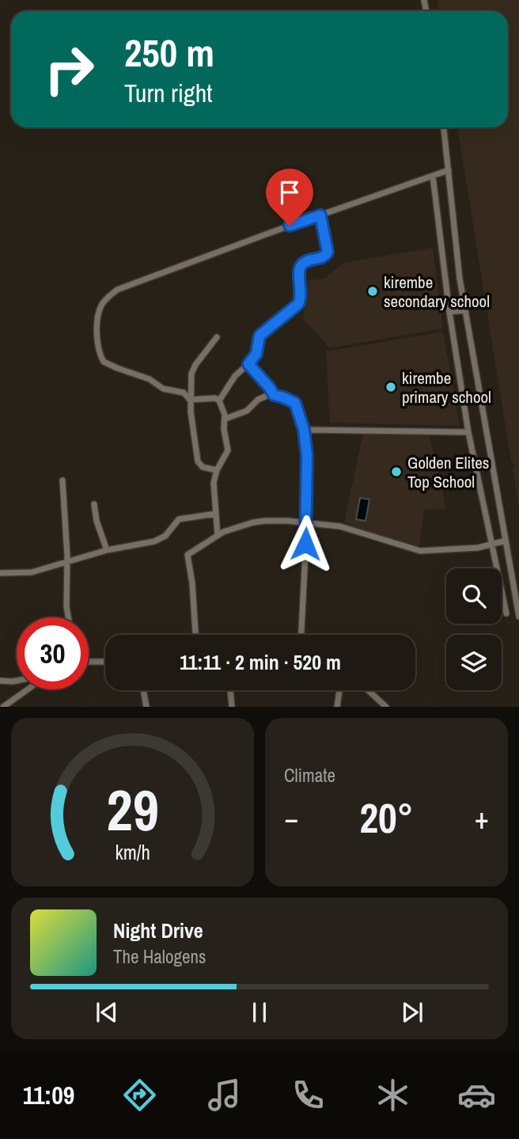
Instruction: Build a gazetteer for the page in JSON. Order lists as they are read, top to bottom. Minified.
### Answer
{"places":["kirembe secondary school","kirembe primary school","Golden Elites Top School"],"page":{"turn":["250 m","Turn right"],"limit":"30","trip":"11:11 · 2 min · 520 m","tile":"Climate","heat":["−","20°","+"],"song":["Night Drive","The Halogens"],"tabs":"11:09","gauge":["29","km/h"]}}
